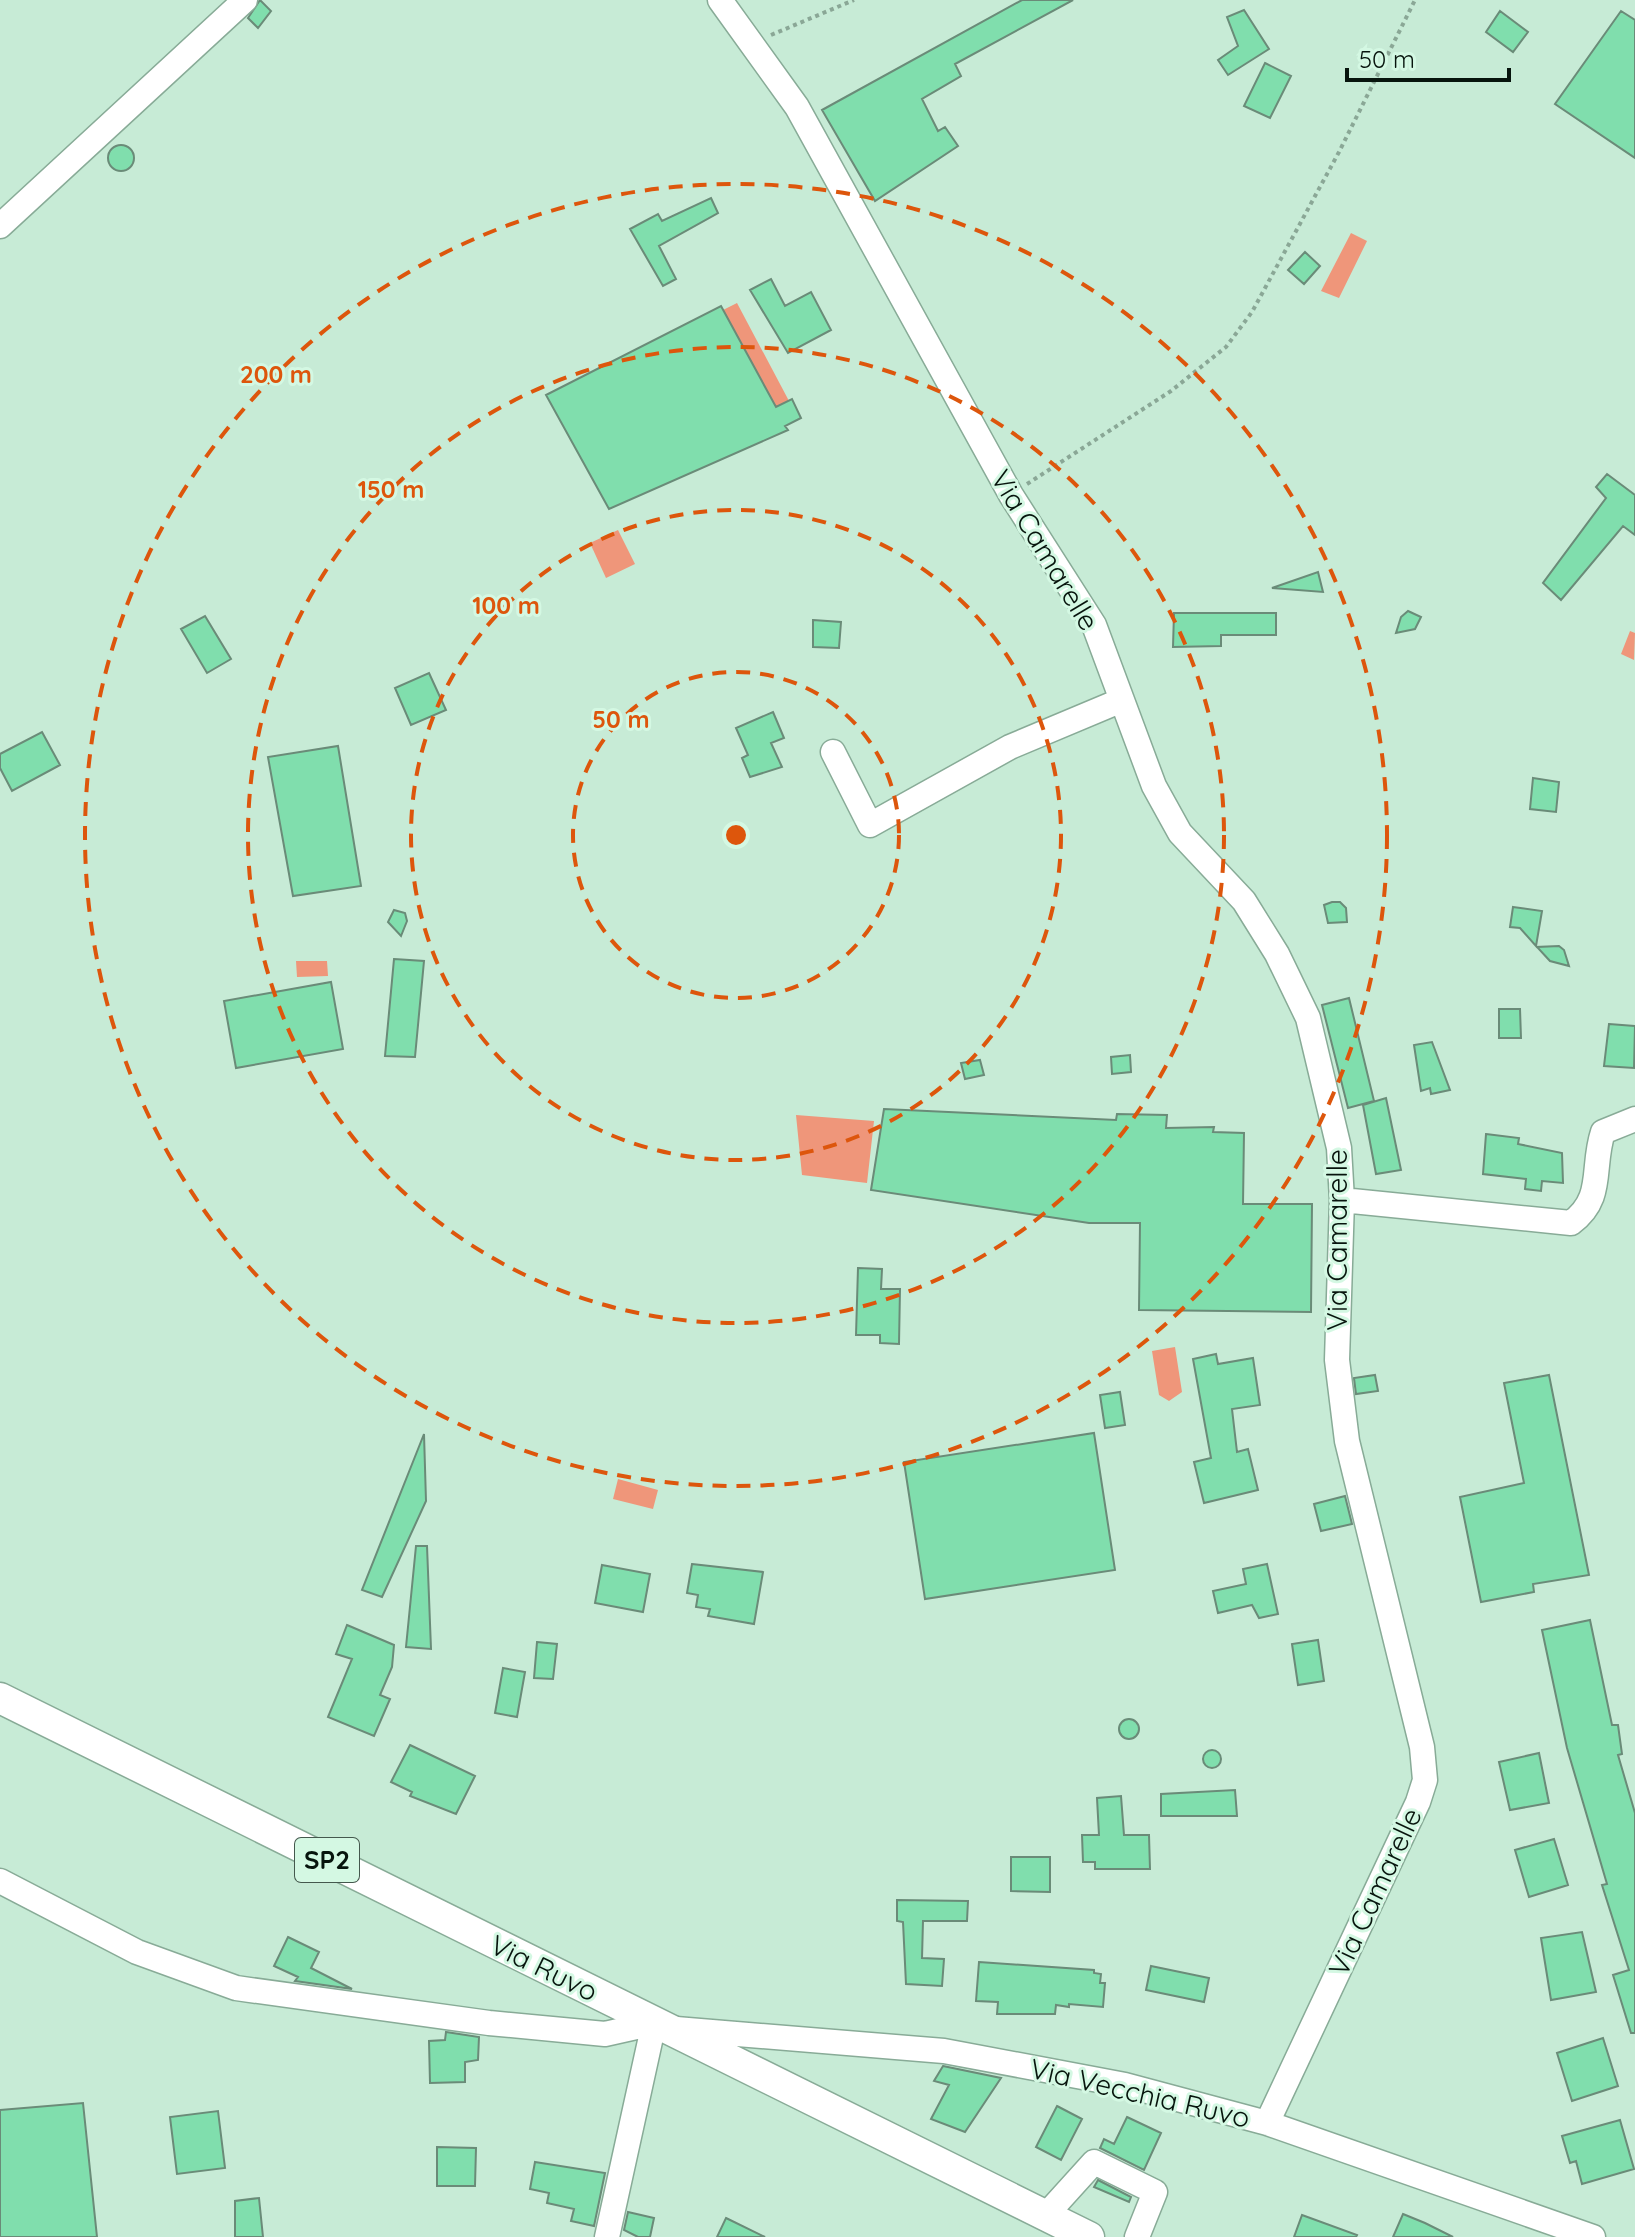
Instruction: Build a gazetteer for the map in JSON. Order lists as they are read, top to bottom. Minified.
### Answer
{"streets":{"main road":["SP2","Via Ruvo"],"street":["Via Camarelle","Via Vecchia Ruvo"]},"crossings":[["Via Camarelle","Via Vecchia Ruvo"],["Via Ruvo","Via Vecchia Ruvo"]],"scale_bar":"50 m","rings":["200 m","150 m","100 m","50 m"]}
